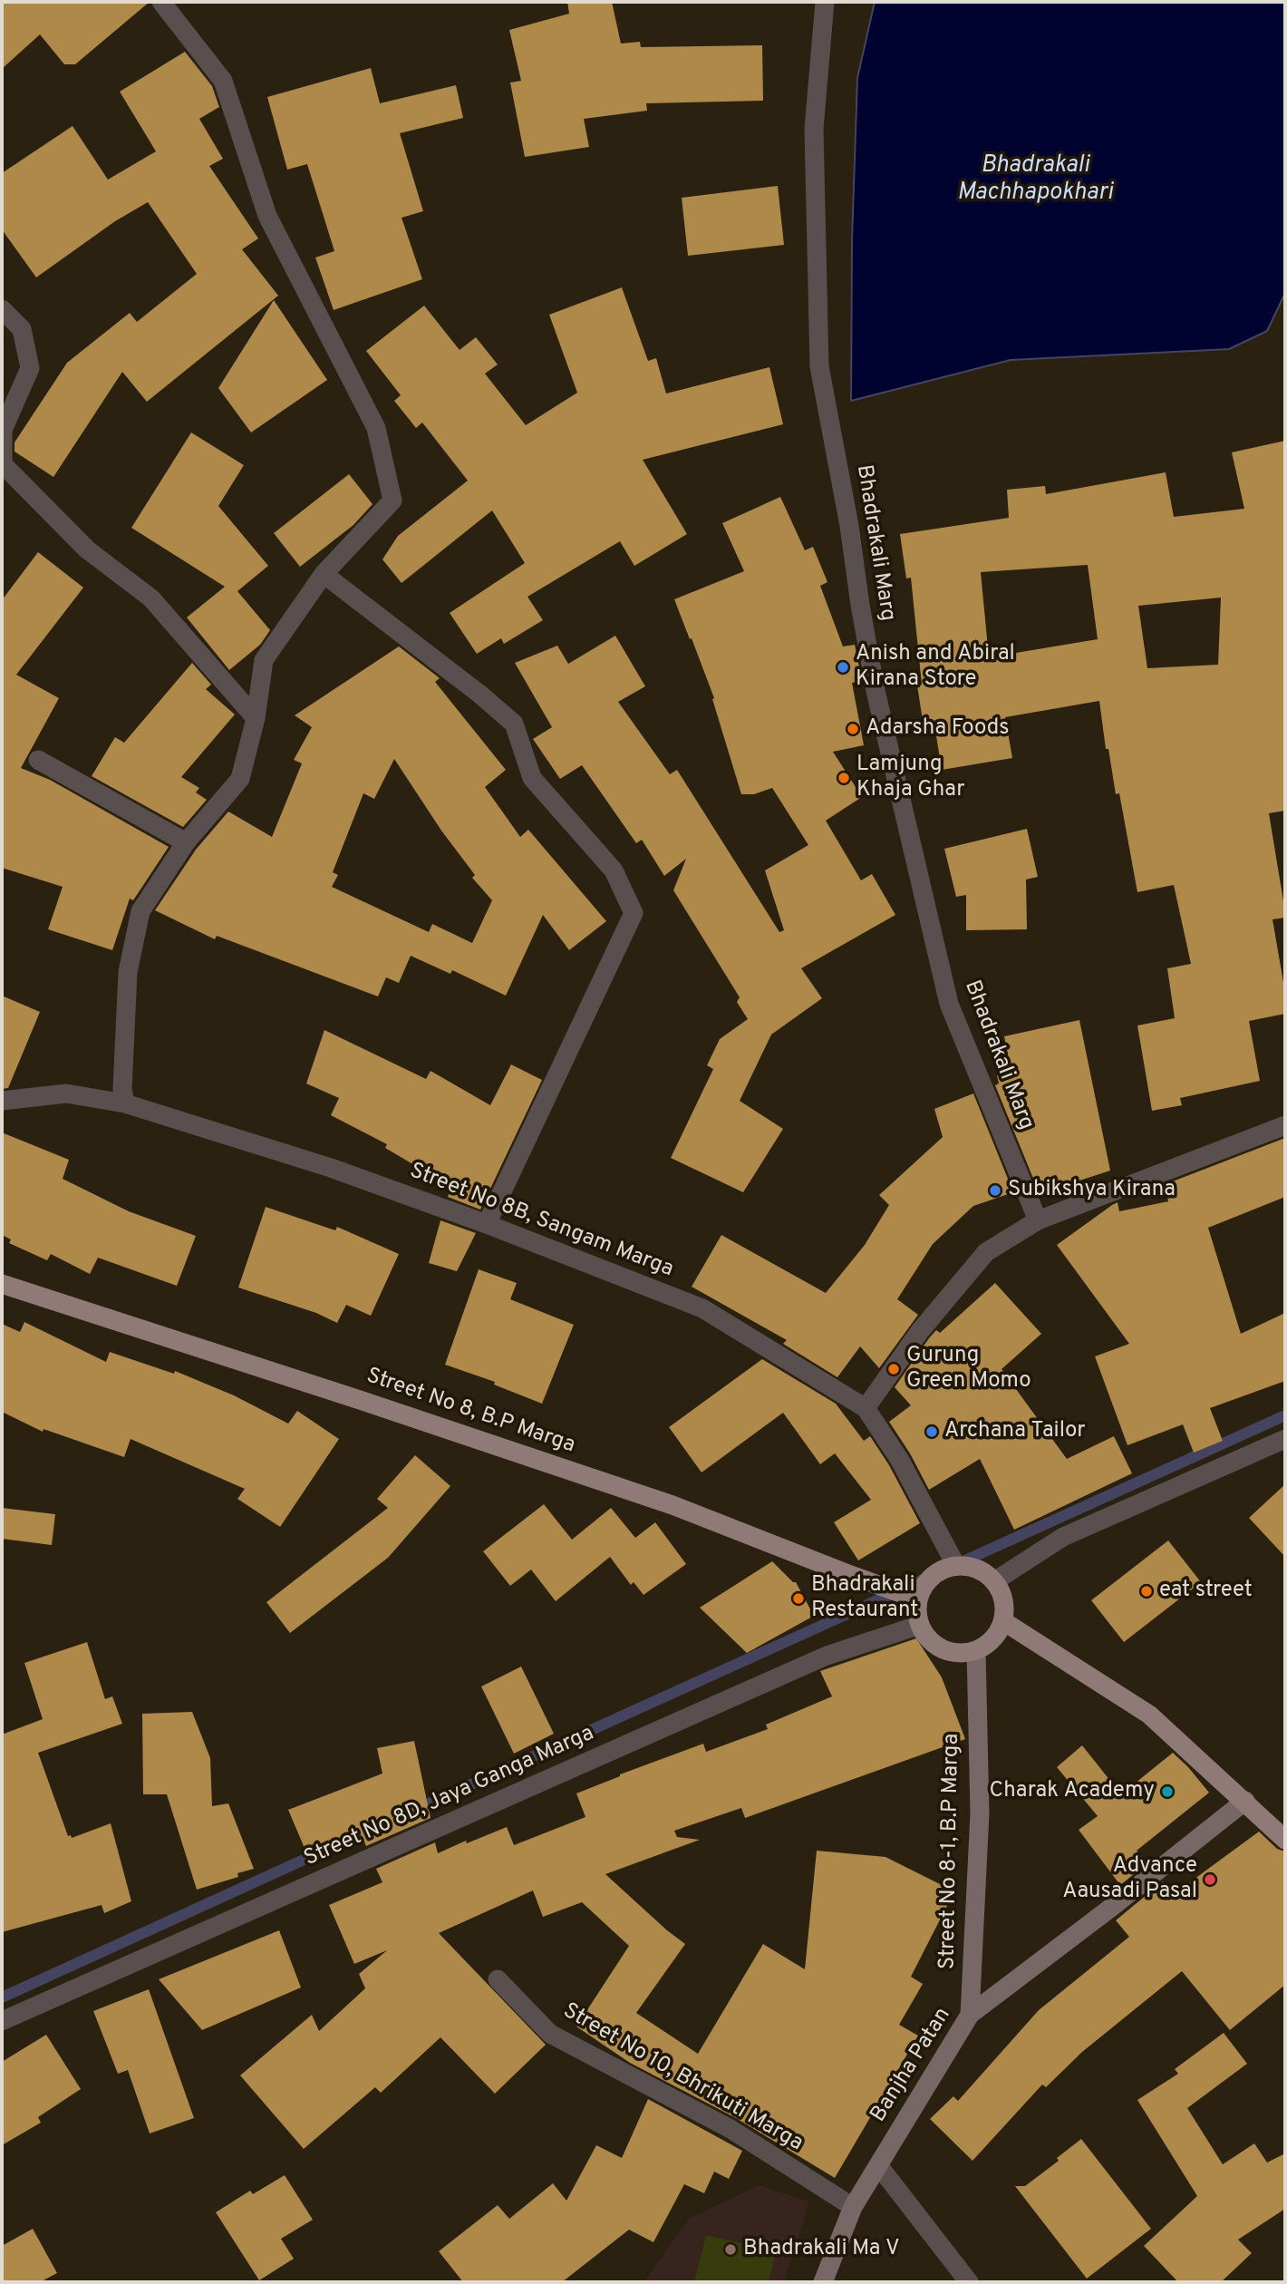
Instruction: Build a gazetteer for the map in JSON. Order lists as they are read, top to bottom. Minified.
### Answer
{"streets":{"main road":["Street No 8, B.P Marga","Street No 8-1, B.P Marga","Banjha Patan"],"street":["Bhadrakali Marg","Street No 8B, Sangam Marga","Street No 8D, Jaya Ganga Marga","Street No 10, Bhrikuti Marga"]},"crossings":[["Street No 8B, Sangam Marga","Street No 8, B.P Marga"],["Street No 8B, Sangam Marga","Street No 8D, Jaya Ganga Marga"],["Street No 8B, Sangam Marga","Street No 8-1, B.P Marga"],["Street No 8, B.P Marga","Street No 8D, Jaya Ganga Marga"],["Street No 8, B.P Marga","Street No 8-1, B.P Marga"],["Street No 8D, Jaya Ganga Marga","Street No 8-1, B.P Marga"],["Street No 8-1, B.P Marga","Banjha Patan"],["Banjha Patan","Street No 10, Bhrikuti Marga"]],"water":["Bhadrakali Machhapokhari"],"places":["Anish and Abiral Kirana Store","Adarsha Foods","Lamjung Khaja Ghar","Subikshya Kirana","Gurung Green Momo","Archana Tailor","eat street","Bhadrakali Restaurant","Charak Academy","Advance Aausadi Pasal","Bhadrakali Ma V"]}
